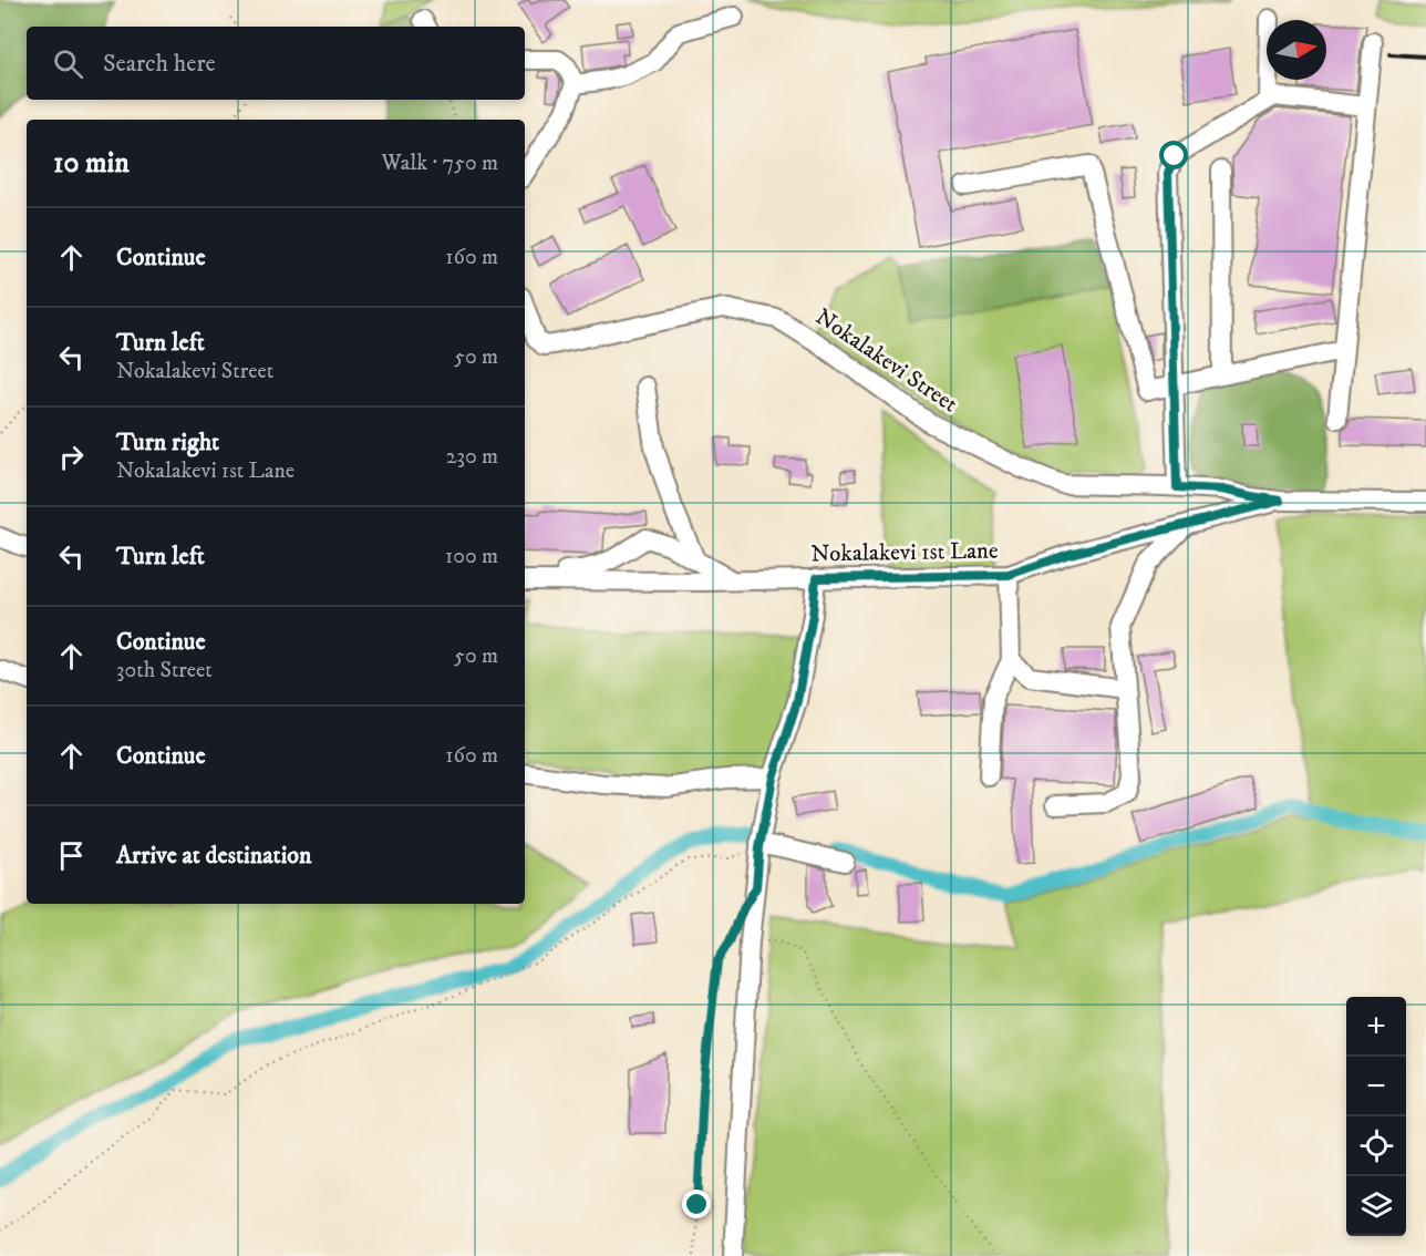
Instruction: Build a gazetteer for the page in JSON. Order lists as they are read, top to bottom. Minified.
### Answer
{"streets":{"street":["Nokalakevi Street","Nokalakevi 1st Lane"]},"crossings":[["Nokalakevi Street","Nokalakevi 1st Lane"]],"north":"right","page":{"search":"Search here","heading":["10 min","Walk · 750 m"],"list":[["Continue","160 m"],["Turn left","Nokalakevi Street","50 m"],["Turn right","Nokalakevi 1st Lane","230 m"],["Turn left","100 m"],["Continue","30th Street","50 m"],["Continue","160 m"],"Arrive at destination"],"map_buttons":["+","−"]}}
